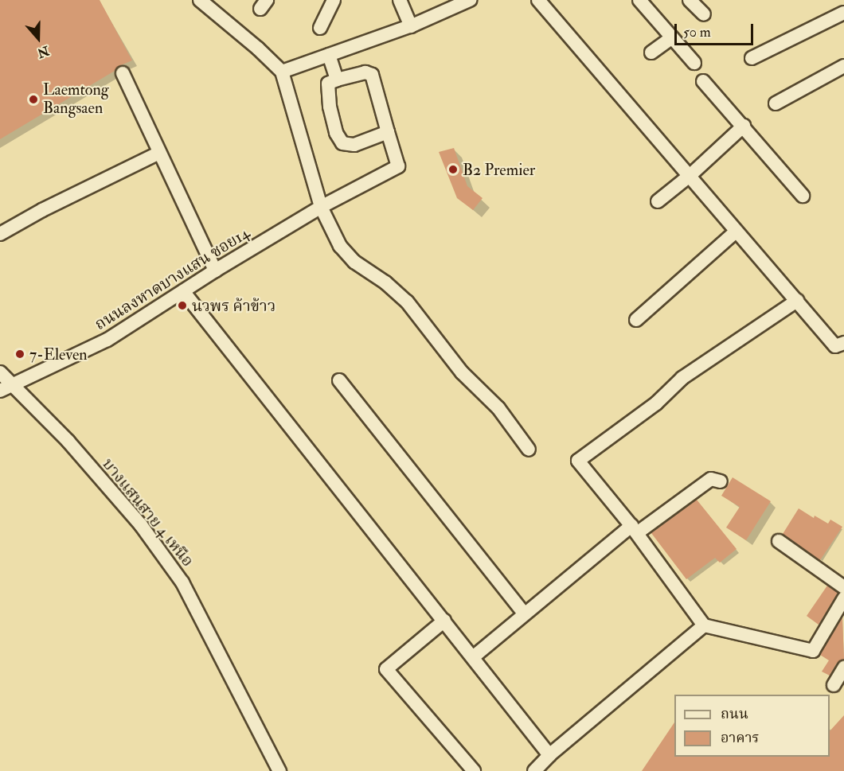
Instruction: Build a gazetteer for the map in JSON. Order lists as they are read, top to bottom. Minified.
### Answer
{"streets":{"street":["ถนนลงหาดบางแสน ซอย14","บางแสนสาย 4 เหนือ"]},"crossings":[["ถนนลงหาดบางแสน ซอย14","บางแสนสาย 4 เหนือ"]],"places":["Laemtong Bangsaen","B2 Premier","นวพร ค้าข้าว","7-Eleven"],"legend":["ถนน","อาคาร"],"scale_bar":"50 m","north":"bottom"}
